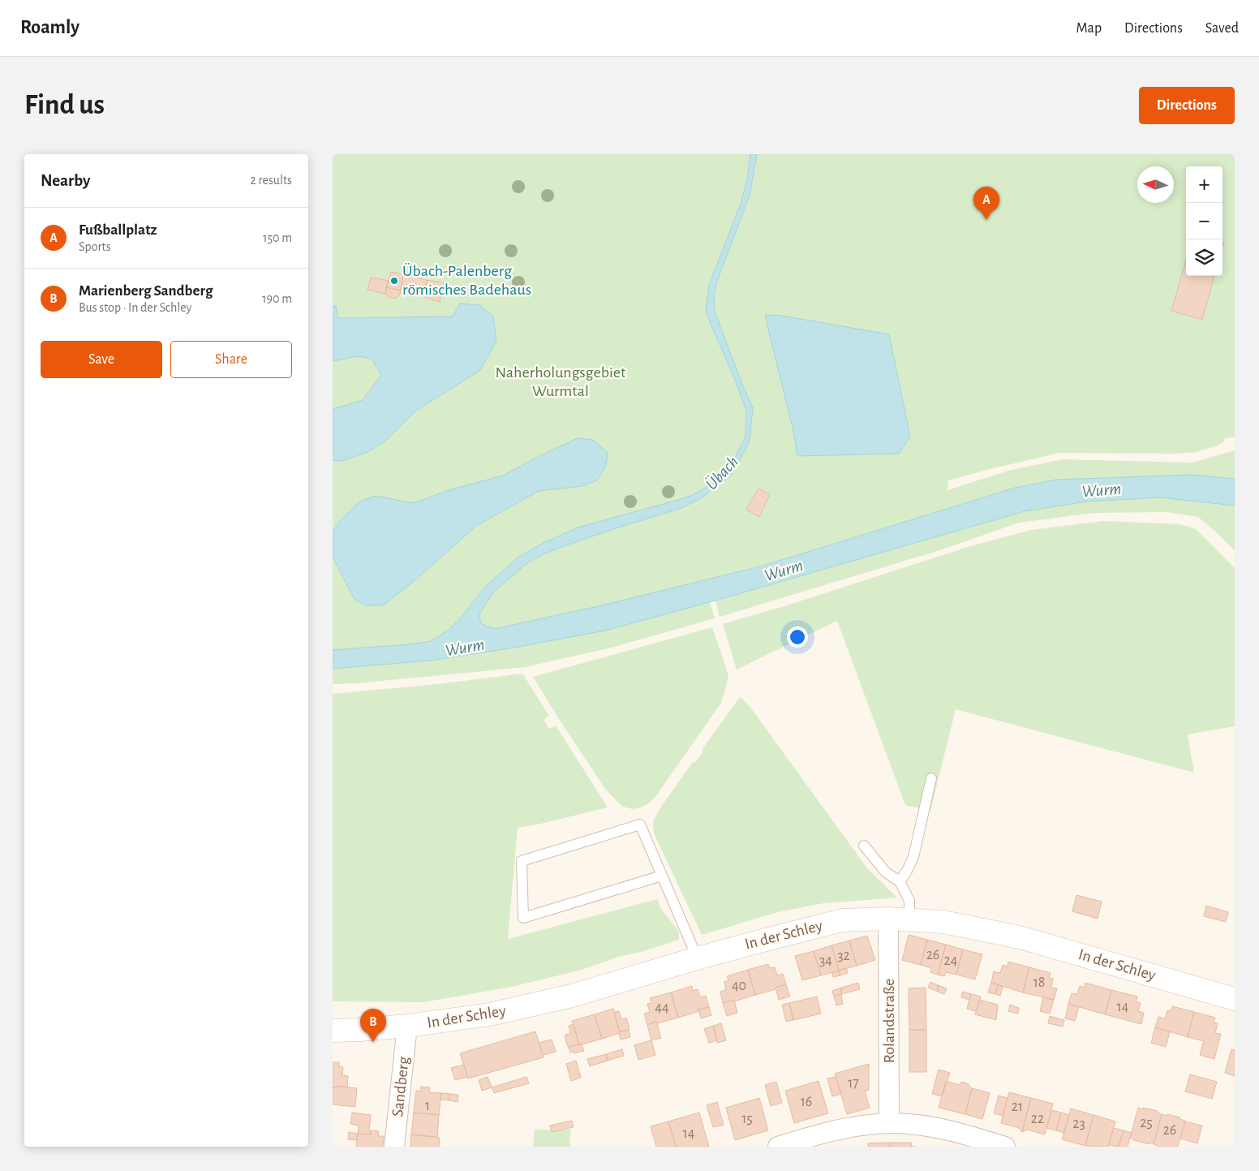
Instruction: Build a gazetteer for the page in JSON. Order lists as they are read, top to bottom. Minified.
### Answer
{"streets":{"street":["In der Schley","Rolandstraße","Sandberg"]},"crossings":[["In der Schley","Rolandstraße"],["In der Schley","Sandberg"]],"water":["Übach","Wurm"],"parks":["Naherholungsgebiet Wurmtal"],"places":["Übach-Palenberg römisches Badehaus"],"house_numbers":["26","32","34","24","18","40","14","44","17","16","1","21","15","22","25","23","26","14"],"north":"left","page":{"header":"Roamly","nav":["Map","Directions","Saved"],"buttons":["Directions",["Save","Share"]],"title":"Find us","heading":["Nearby","2 results"],"map_buttons":["+","−"],"pins":["A","B"],"list":[{"mark":"A","name":"Fußballplatz","note":"Sports","value":"150 m"},{"mark":"B","name":"Marienberg Sandberg","note":"Bus stop · In der Schley","value":"190 m"}]}}
